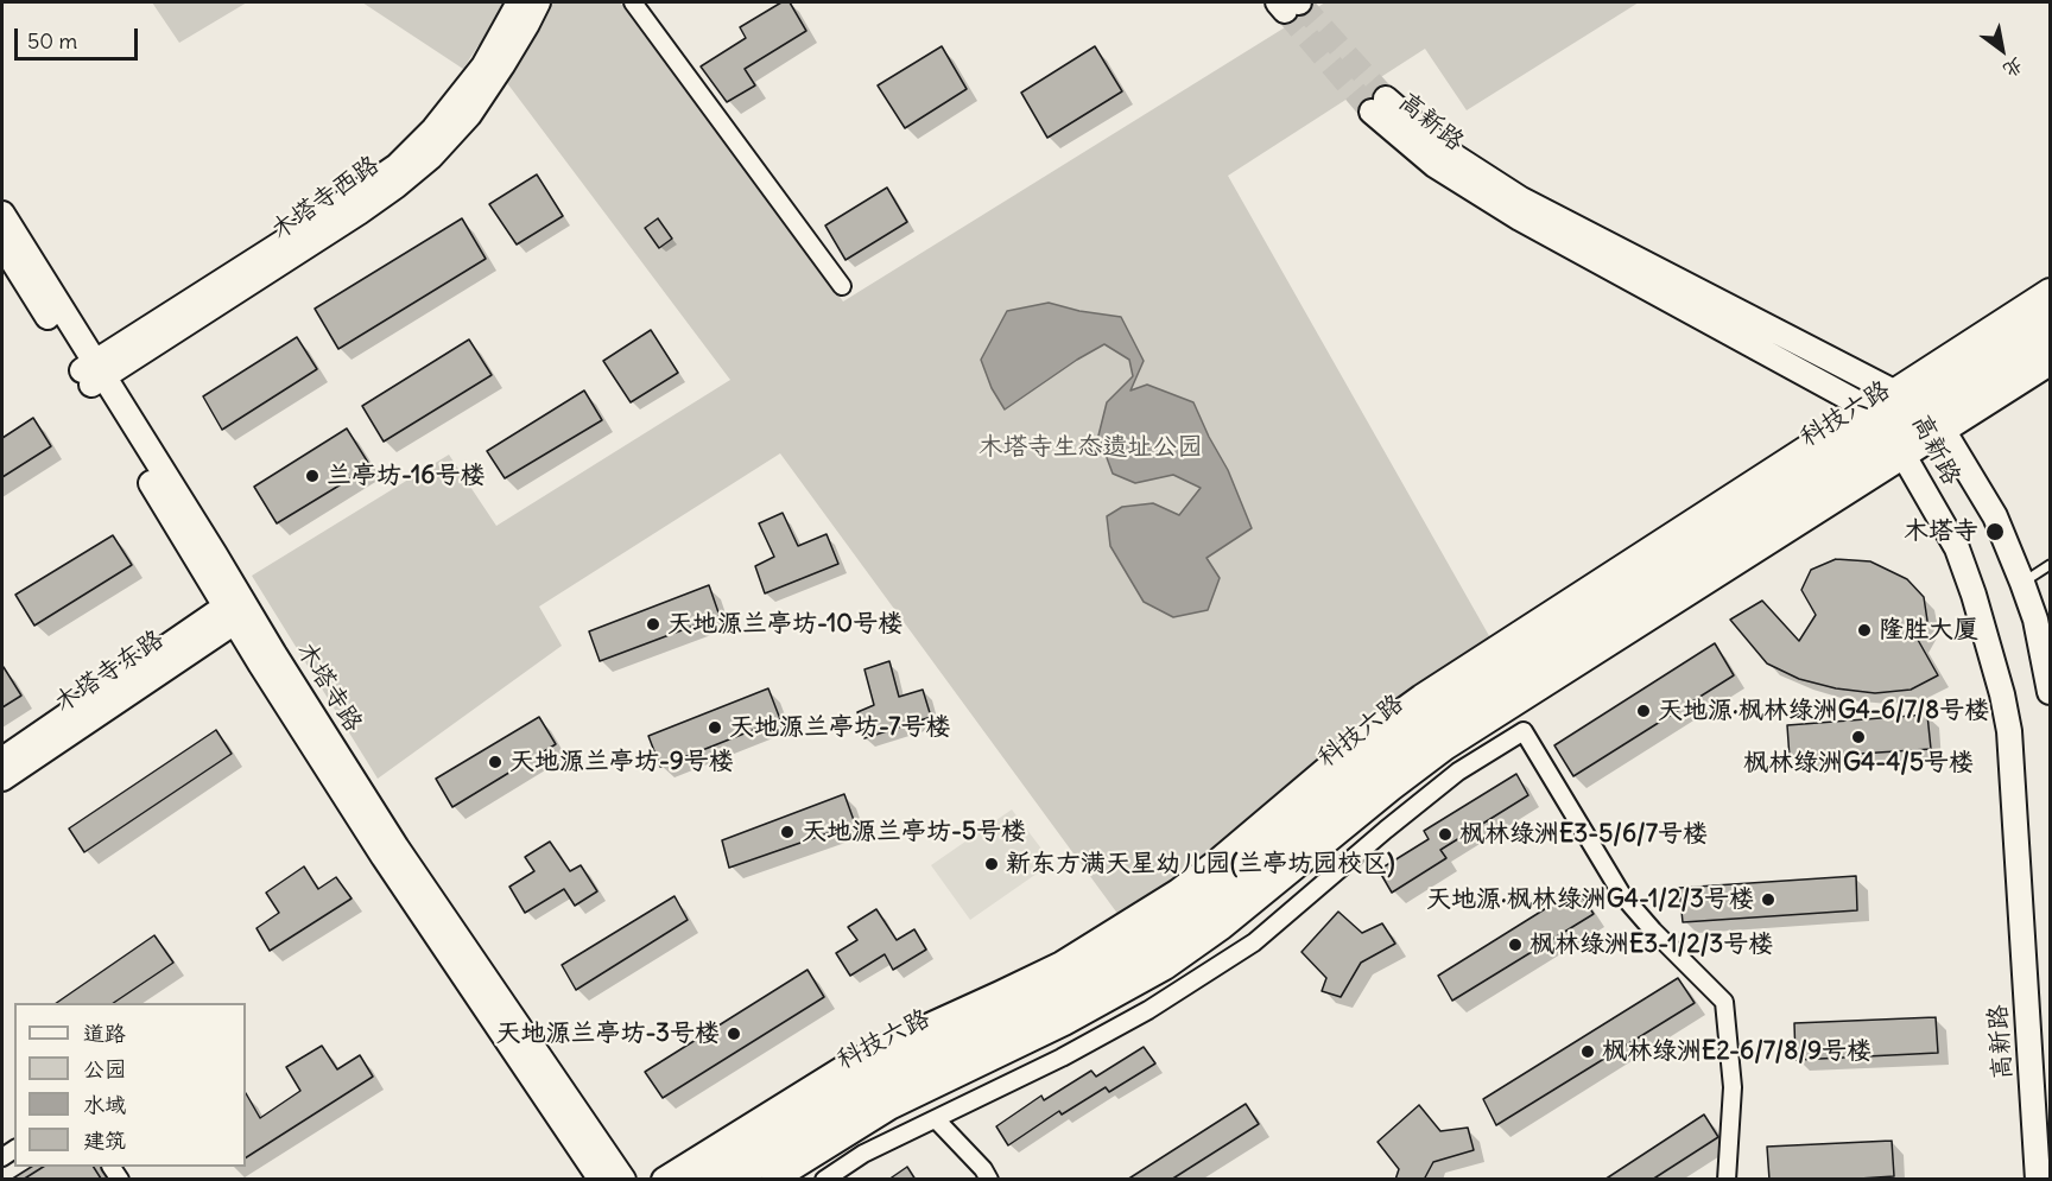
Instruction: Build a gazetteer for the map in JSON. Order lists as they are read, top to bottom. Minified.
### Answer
{"streets":{"main road":["高新路","木塔寺西路","科技六路","木塔寺东路","木塔寺路"]},"crossings":[["高新路","科技六路"],["木塔寺西路","木塔寺路"],["木塔寺东路","木塔寺路"]],"parks":["木塔寺生态遗址公园"],"places":["兰亭坊-16号楼","木塔寺","天地源兰亭坊-10号楼","隆胜大厦","天地源·枫林绿洲G4-6/7/8号楼","天地源兰亭坊-7号楼","枫林绿洲G4-4/5号楼","天地源兰亭坊-9号楼","天地源兰亭坊-5号楼","枫林绿洲E3-5/6/7号楼","新东方满天星幼儿园(兰亭坊园校区)","天地源·枫林绿洲G4-1/2/3号楼","枫林绿洲E3-1/2/3号楼","天地源兰亭坊-3号楼","枫林绿洲E2-6/7/8/9号楼"],"legend":["道路","公园","水域","建筑"],"scale_bar":"50 m","north":"bottom right"}
